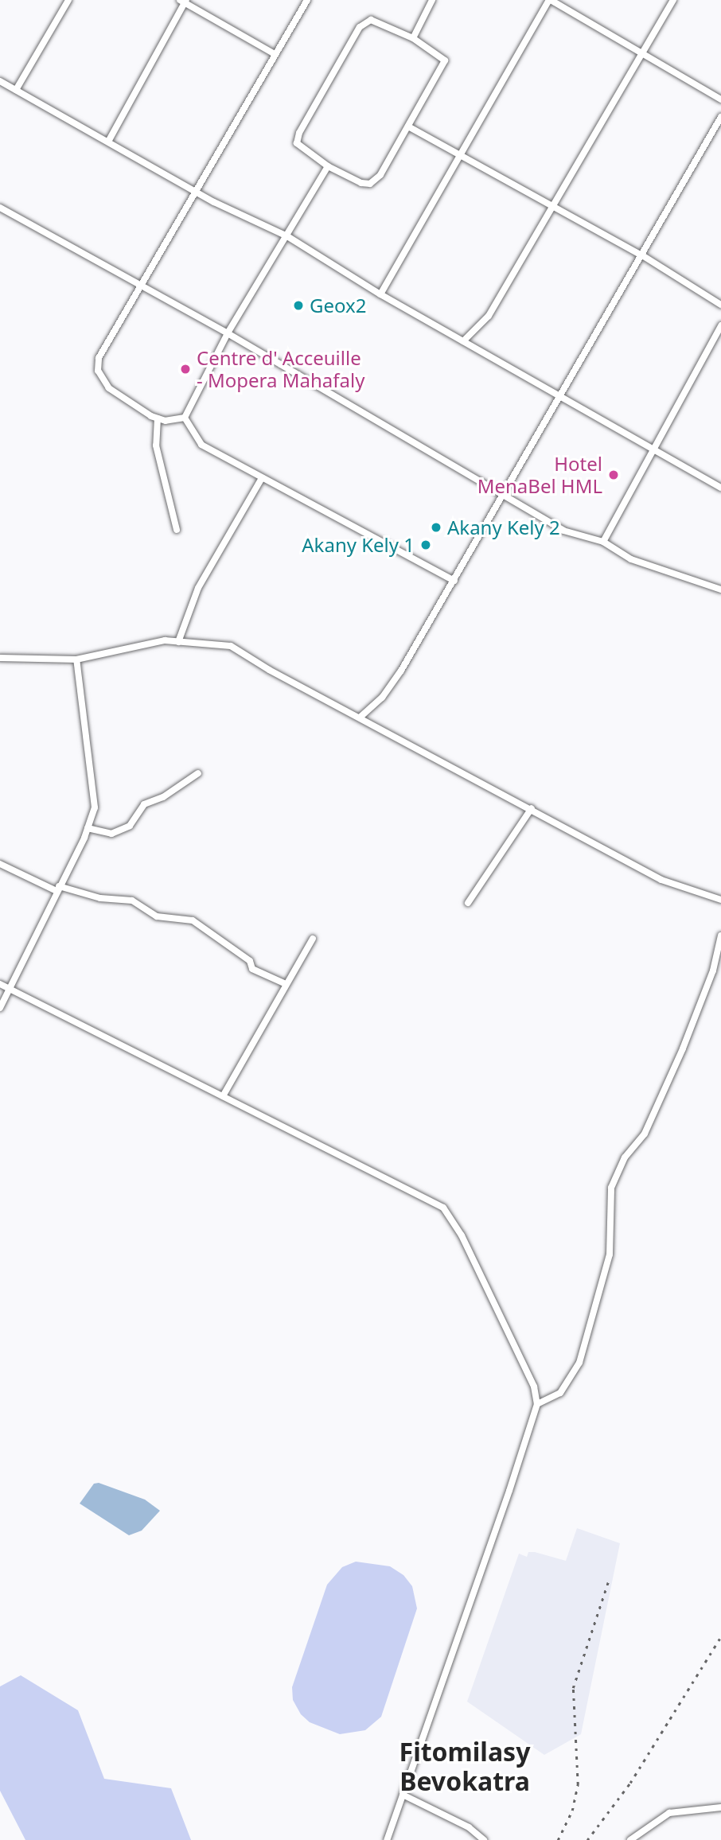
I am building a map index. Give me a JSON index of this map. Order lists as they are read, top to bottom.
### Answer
{
  "districts": ["Fitomilasy Bevokatra"],
  "places": [
    "Geox2",
    "Centre d' Acceuille - Mopera Mahafaly",
    "Hotel MenaBel HML",
    "Akany Kely 2",
    "Akany Kely 1"
  ]
}
